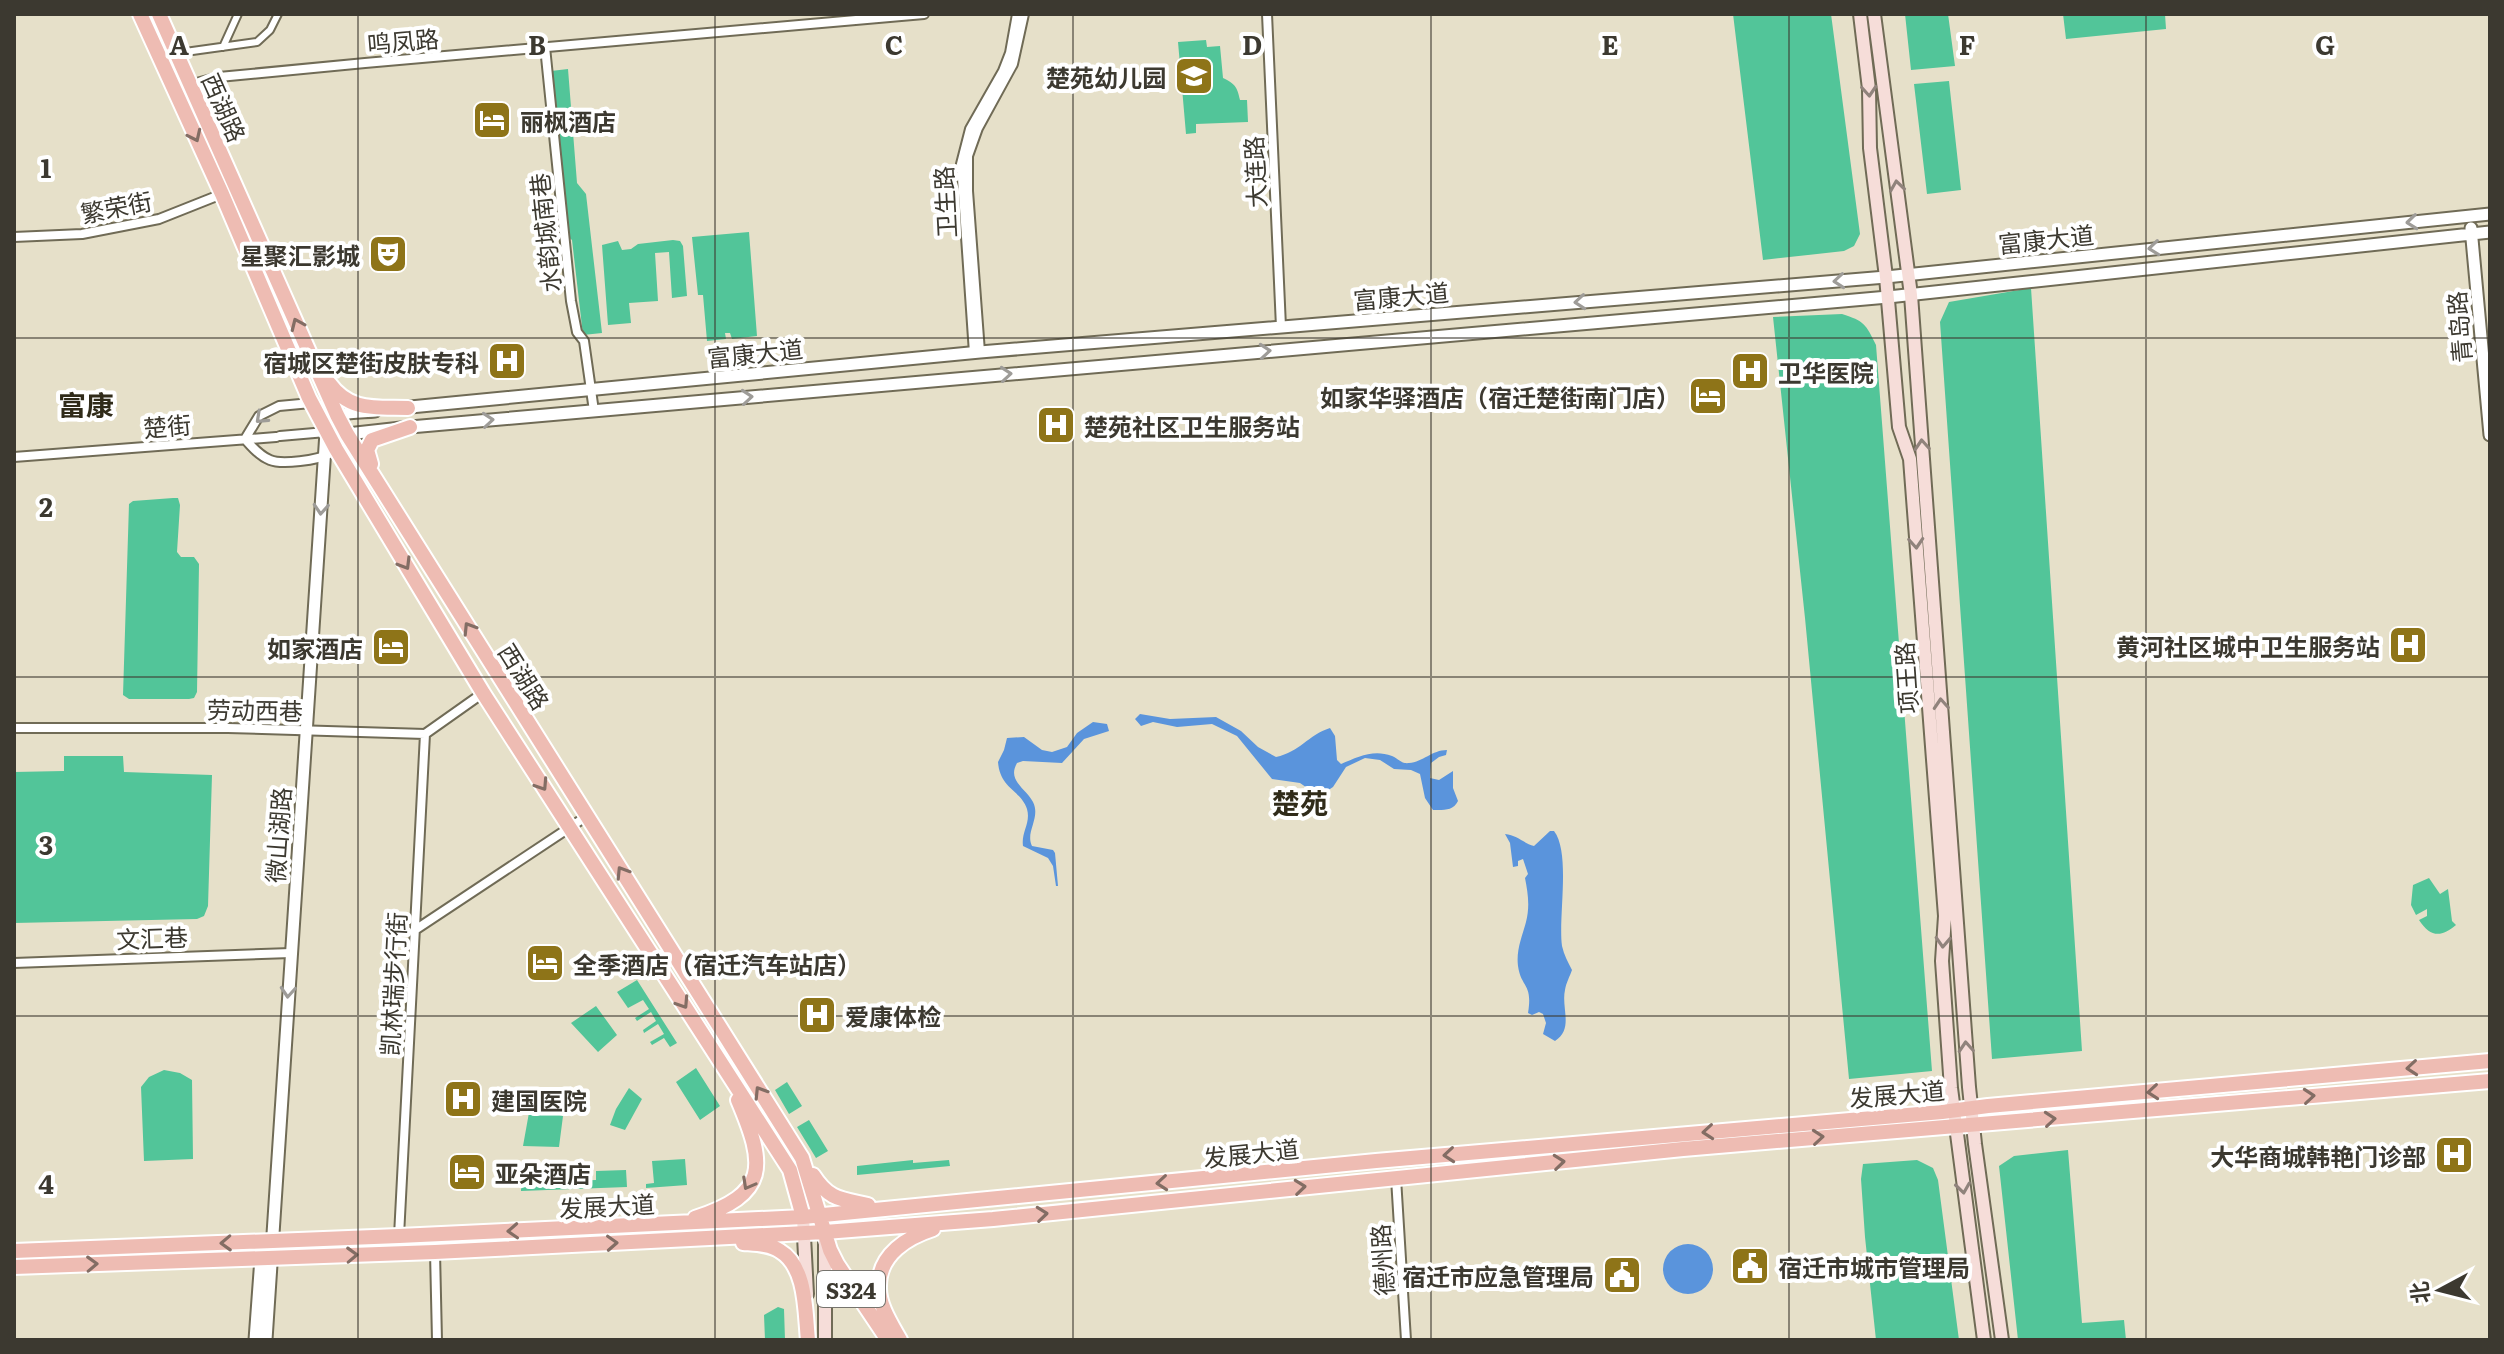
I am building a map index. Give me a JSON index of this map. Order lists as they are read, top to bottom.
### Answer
{
  "streets": {
    "main road": [
      "西湖路",
      "项王路",
      "发展大道",
      "S324"
    ],
    "street": [
      "鸣凤路",
      "大连路",
      "卫生路",
      "繁荣街",
      "水韵城南巷",
      "富康大道",
      "青岛路",
      "楚街",
      "劳动西巷",
      "微山湖路",
      "文汇巷",
      "凯林瑞步行街",
      "德州路"
    ]
  },
  "crossings": [
    ["鸣凤路", "西湖路"],
    ["鸣凤路", "水韵城南巷"],
    ["西湖路", "繁荣街"],
    ["西湖路", "富康大道"],
    ["西湖路", "楚街"],
    ["西湖路", "微山湖路"],
    ["西湖路", "发展大道"],
    ["大连路", "富康大道"],
    ["卫生路", "富康大道"],
    ["水韵城南巷", "富康大道"],
    ["富康大道", "青岛路"],
    ["富康大道", "项王路"],
    ["项王路", "发展大道"],
    ["劳动西巷", "微山湖路"],
    ["劳动西巷", "凯林瑞步行街"],
    ["微山湖路", "文汇巷"],
    ["微山湖路", "发展大道"],
    ["凯林瑞步行街", "发展大道"],
    ["发展大道", "德州路"]
  ],
  "one_way": ["微山湖路"],
  "districts": ["富康", "楚苑"],
  "places": {
    "school or university": ["楚苑幼儿园"],
    "hotel": [
      "丽枫酒店",
      "如家华驿酒店（宿迁楚街南门店）",
      "如家酒店",
      "全季酒店（宿迁汽车站店）",
      "亚朵酒店"
    ],
    "theatre": ["星聚汇影城"],
    "hospital": [
      "宿城区楚街皮肤专科",
      "卫华医院",
      "楚苑社区卫生服务站",
      "黄河社区城中卫生服务站",
      "爱康体检",
      "建国医院",
      "大华商城韩艳门诊部"
    ],
    "public building": ["宿迁市城市管理局", "宿迁市应急管理局"]
  },
  "north": "left",
  "grid": {
    "columns": [
      "A",
      "B",
      "C",
      "D",
      "E",
      "F",
      "G"
    ],
    "rows": [
      "1",
      "2",
      "3",
      "4"
    ]
  }
}
